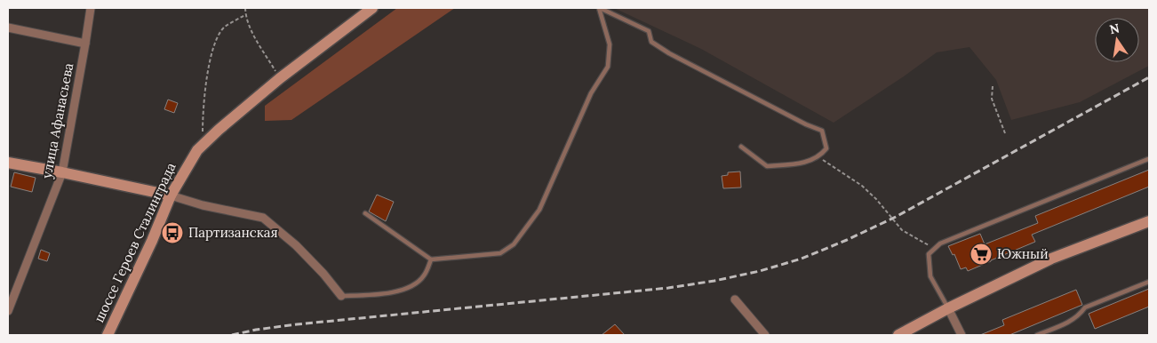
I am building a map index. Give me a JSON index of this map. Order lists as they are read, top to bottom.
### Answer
{
  "streets": {
    "street": ["улица Афанасьева", "шоссе Героев Сталинграда"]
  },
  "places": {
    "bus stop": ["Партизанская"],
    "supermarket": ["Южный"]
  },
  "north": "top"
}
